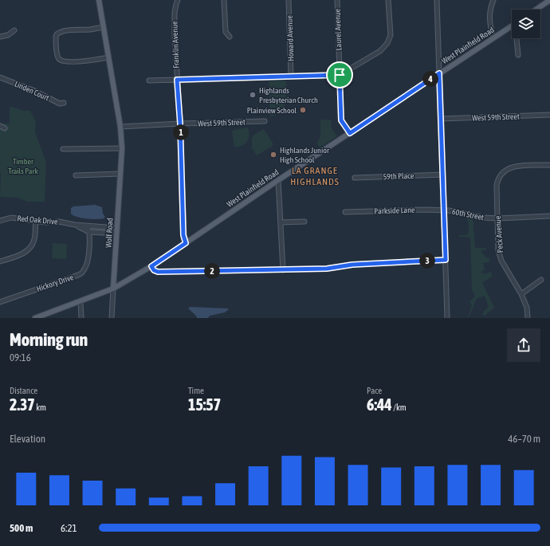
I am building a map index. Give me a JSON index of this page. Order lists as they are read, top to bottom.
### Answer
{
  "streets": {
    "main road": ["West Plainfield Road", "Wolf Road"],
    "street": [
      "Laurel Avenue",
      "Howard Avenue",
      "Franklin Avenue",
      "Linden Court",
      "West 59th Street",
      "59th Place",
      "Parkside Lane",
      "60th Street",
      "Red Oak Drive",
      "Peck Avenue",
      "Hickory Drive"
    ]
  },
  "crossings": [
    ["Laurel Avenue", "West Plainfield Road"],
    ["Franklin Avenue", "West Plainfield Road"],
    ["Franklin Avenue", "West 59th Street"],
    ["West Plainfield Road", "Wolf Road"],
    ["West 59th Street", "Wolf Road"],
    ["Parkside Lane", "60th Street"],
    ["60th Street", "Peck Avenue"],
    ["Red Oak Drive", "Wolf Road"],
    ["Red Oak Drive", "Hickory Drive"]
  ],
  "districts": ["LA GRANGE HIGHLANDS"],
  "parks": ["Timber Trails Park"],
  "places": ["Highlands Presbyterian Church", "Plainview School", "Highlands Junior High School"],
  "page": {
    "pins": [
      "4",
      "1",
      "3",
      "2"
    ],
    "heading": ["Morning run", "09:16"],
    "stats": [
      ["Distance", "2.37 km"],
      ["Time", "15:57"],
      ["Pace", "6:44 /km"]
    ],
    "chart": ["Elevation", "46–70 m"],
    "list": [
      {
        "name": "500 m",
        "note": "6:21"
      }
    ]
  }
}
